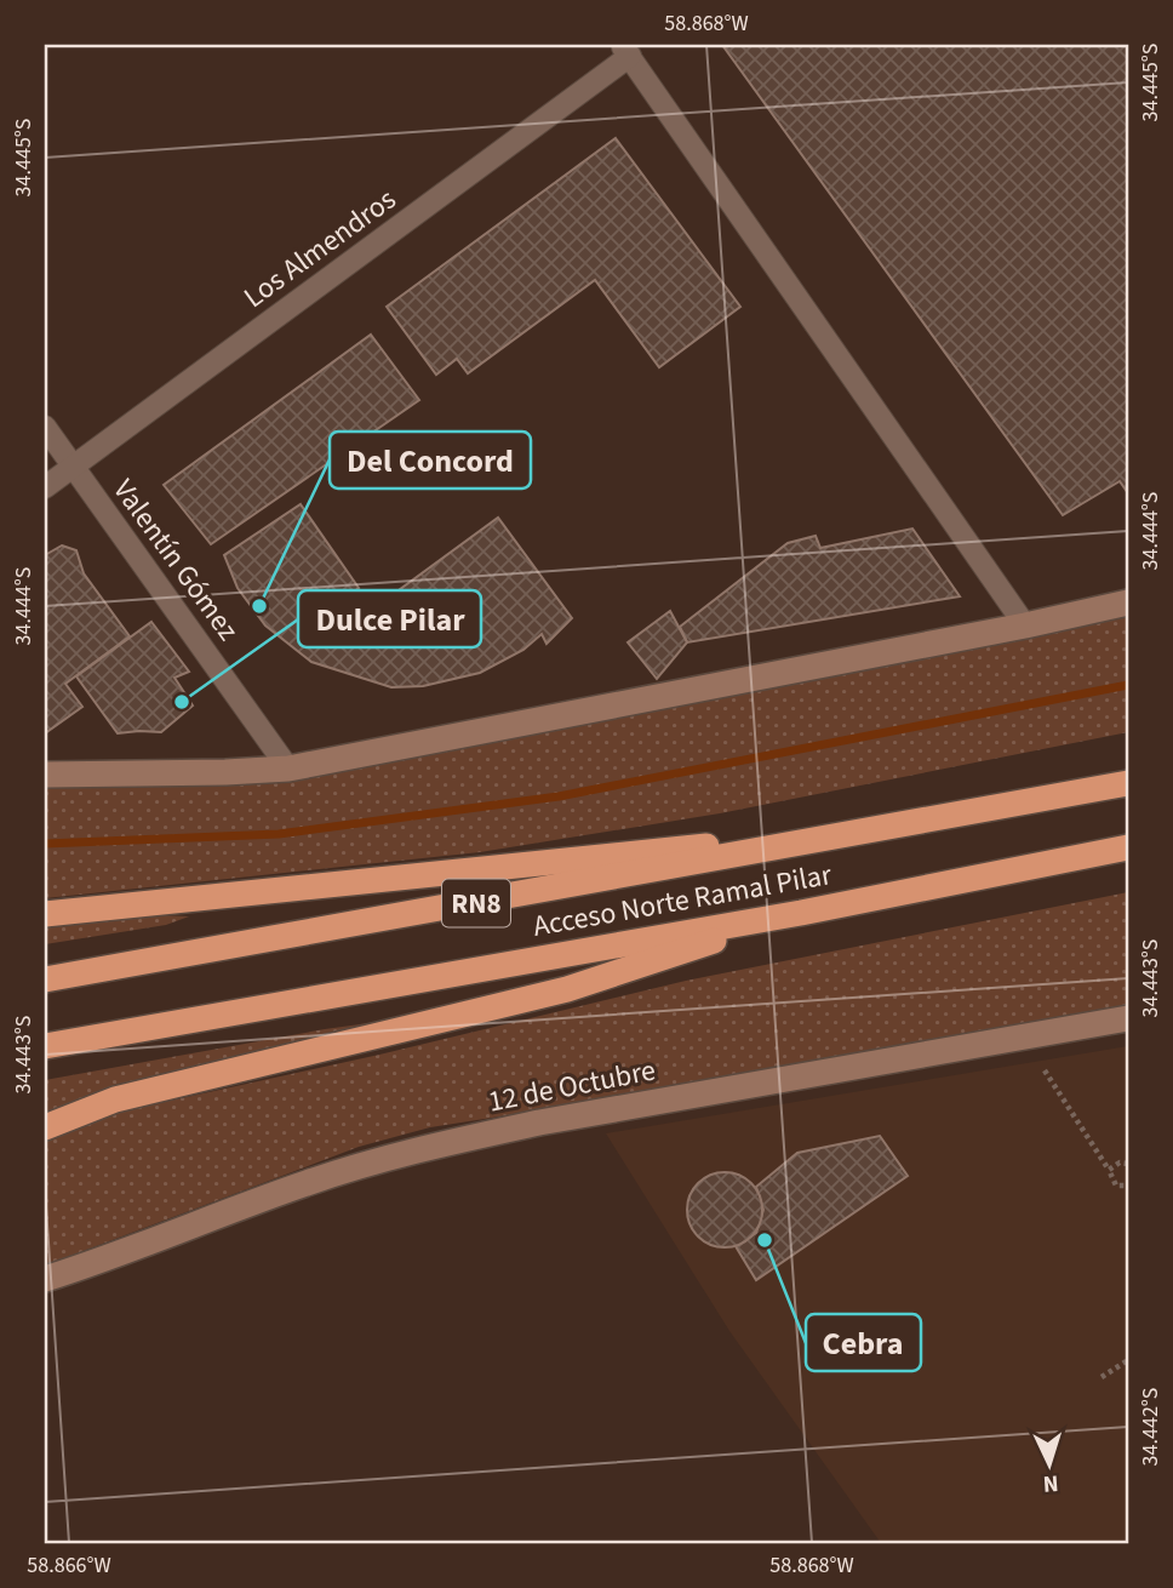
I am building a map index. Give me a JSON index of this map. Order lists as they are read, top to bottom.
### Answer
{
  "streets": {
    "highway": ["Acceso Norte Ramal Pilar", "RN8"],
    "street": ["Los Almendros", "Valentín Gómez", "12 de Octubre"]
  },
  "crossings": [
    ["Los Almendros", "Valentín Gómez"]
  ],
  "places": ["Del Concord", "Dulce Pilar", "Cebra"],
  "north": "bottom",
  "coordinates": [
    "58.868°W",
    "34.445°S",
    "34.444°S",
    "34.443°S",
    "34.442°S",
    "58.866°W"
  ]
}
